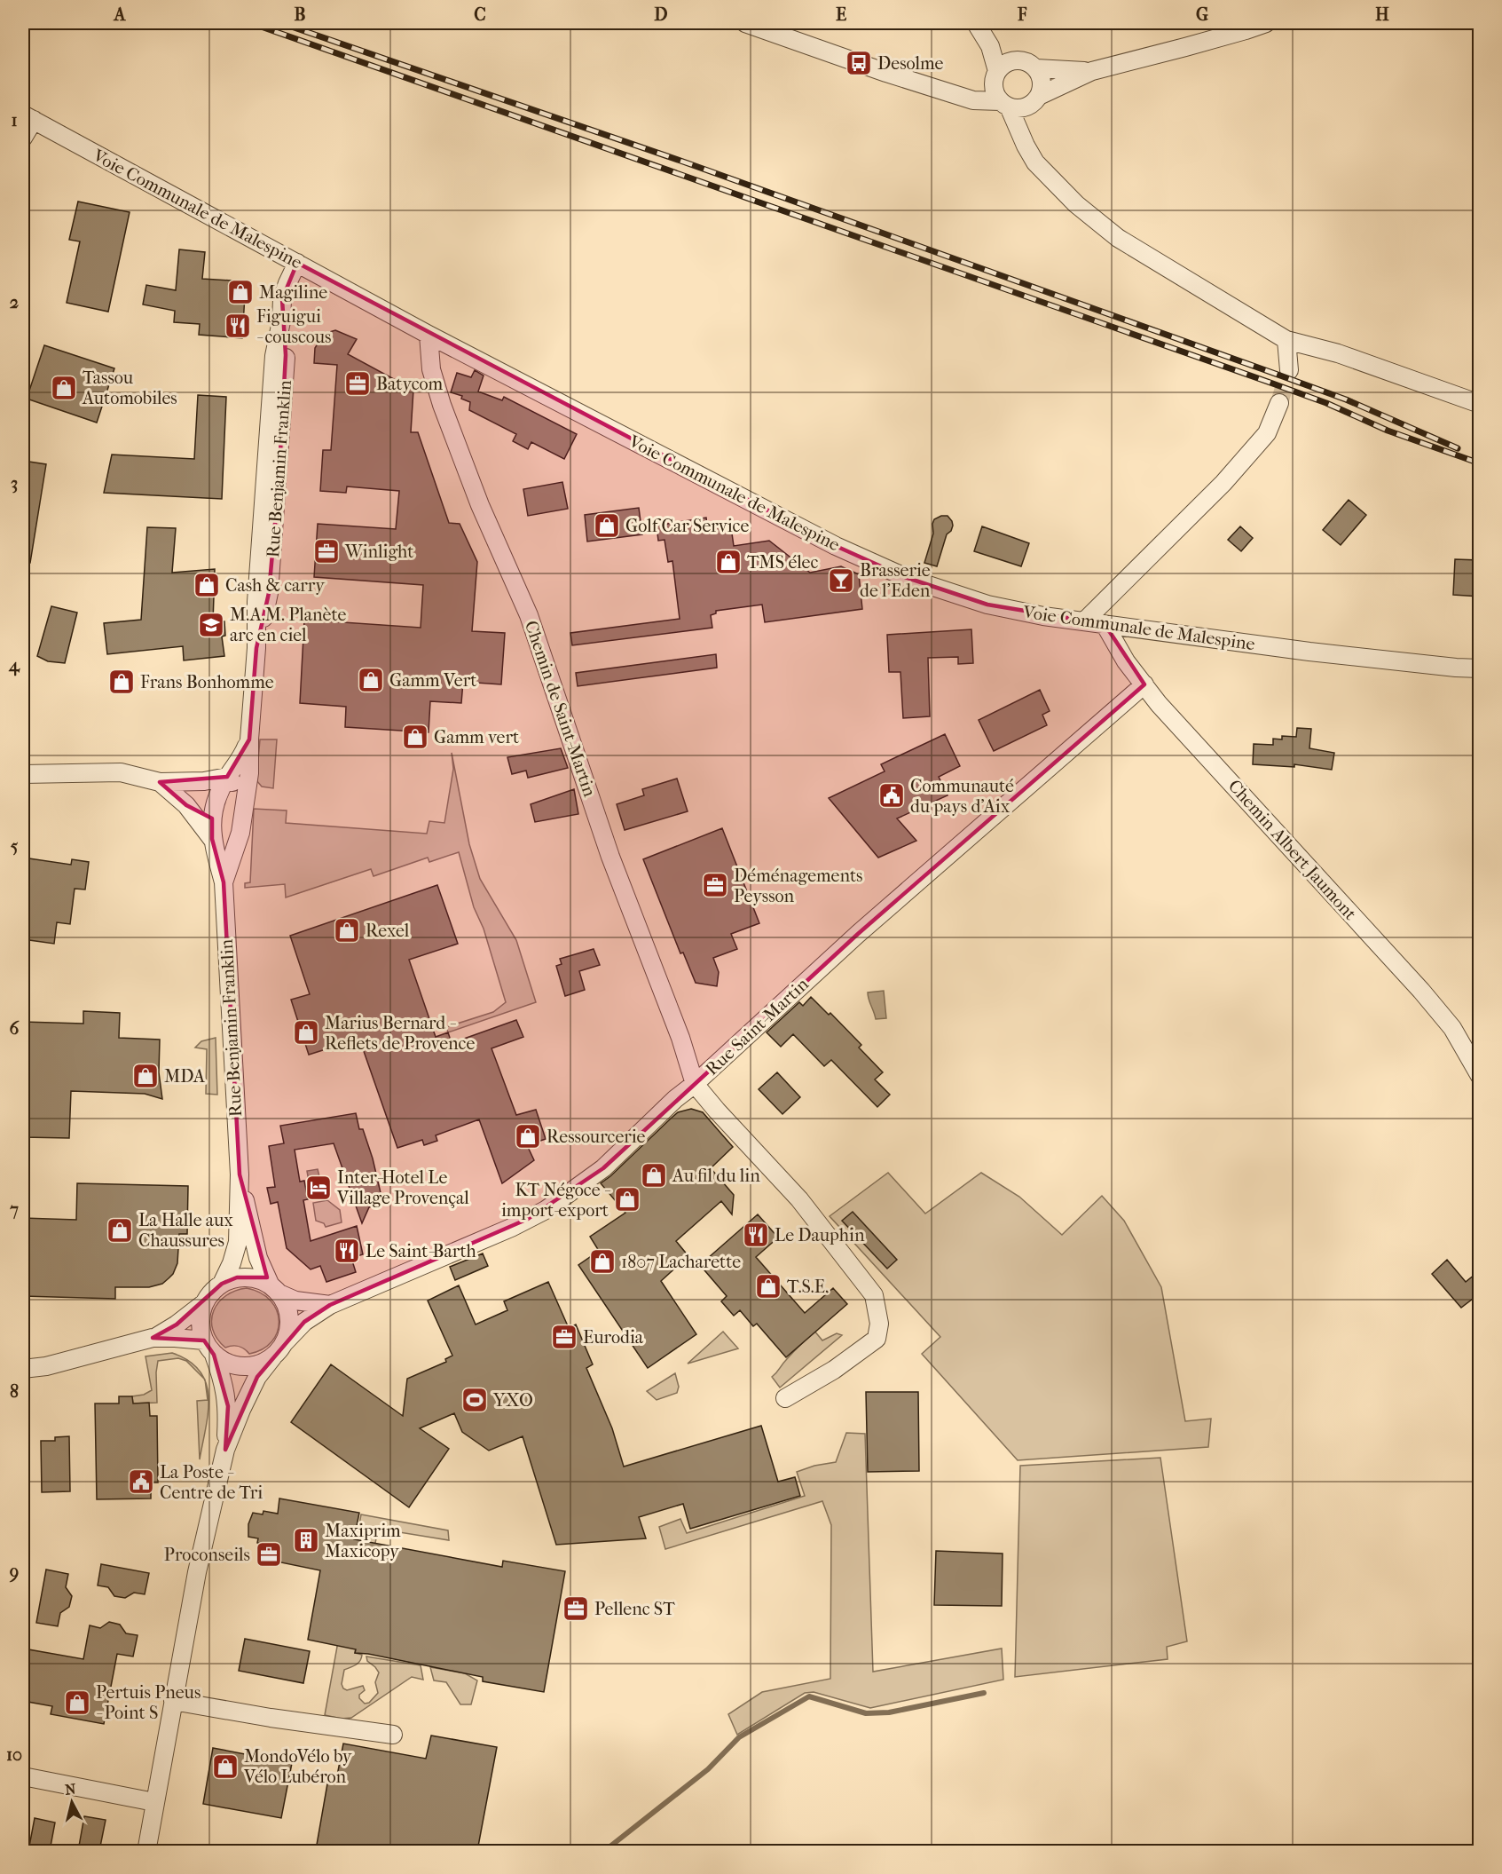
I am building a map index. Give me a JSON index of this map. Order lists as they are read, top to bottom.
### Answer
{
  "streets": {
    "street": [
      "Voie Communale de Malespine",
      "Rue Benjamin Franklin",
      "Chemin de Saint-Martin",
      "Chemin Albert Jaumont",
      "Rue Saint-Martin"
    ]
  },
  "crossings": [
    ["Voie Communale de Malespine", "Rue Benjamin Franklin"],
    ["Voie Communale de Malespine", "Chemin de Saint-Martin"],
    ["Voie Communale de Malespine", "Chemin Albert Jaumont"],
    ["Rue Benjamin Franklin", "Rue Saint-Martin"],
    ["Chemin de Saint-Martin", "Rue Saint-Martin"],
    ["Chemin Albert Jaumont", "Rue Saint-Martin"]
  ],
  "places": {
    "bus stop": ["Desolme"],
    "shop": [
      "Magiline",
      "Tassou Automobiles",
      "Golf Car Service",
      "TMS élec",
      "Cash & carry",
      "Gamm Vert",
      "Frans Bonhomme",
      "Gamm vert",
      "Rexel",
      "Marius Bernard - Reflets de Provence",
      "MDA",
      "Ressourcerie",
      "Au fil du lin",
      "KT Négoce - import-export",
      "La Halle aux Chaussures",
      "1807 Lacharette",
      "T.S.E.",
      "Pertuis Pneus - Point S",
      "MondoVélo by Vélo Lubéron"
    ],
    "restaurant": ["Figuigui - couscous", "Le Dauphin", "Le Saint-Barth"],
    "office": [
      "Batycom",
      "Winlight",
      "Déménagements Peysson",
      "Eurodia",
      "Proconseils",
      "Pellenc ST"
    ],
    "bar": ["Brasserie de l'Eden"],
    "school or university": ["M.A.M. Planète arc en ciel"],
    "public building": ["Communauté du pays d’Aix", "La Poste - Centre de Tri"],
    "hotel": ["Inter-Hotel Le Village Provençal"],
    "sports": ["YXO"],
    "building": ["Maxiprim Maxicopy"]
  },
  "north": "top",
  "grid": {
    "columns": [
      "A",
      "B",
      "C",
      "D",
      "E",
      "F",
      "G",
      "H"
    ],
    "rows": [
      "1",
      "2",
      "3",
      "4",
      "5",
      "6",
      "7",
      "8",
      "9",
      "10"
    ]
  }
}
